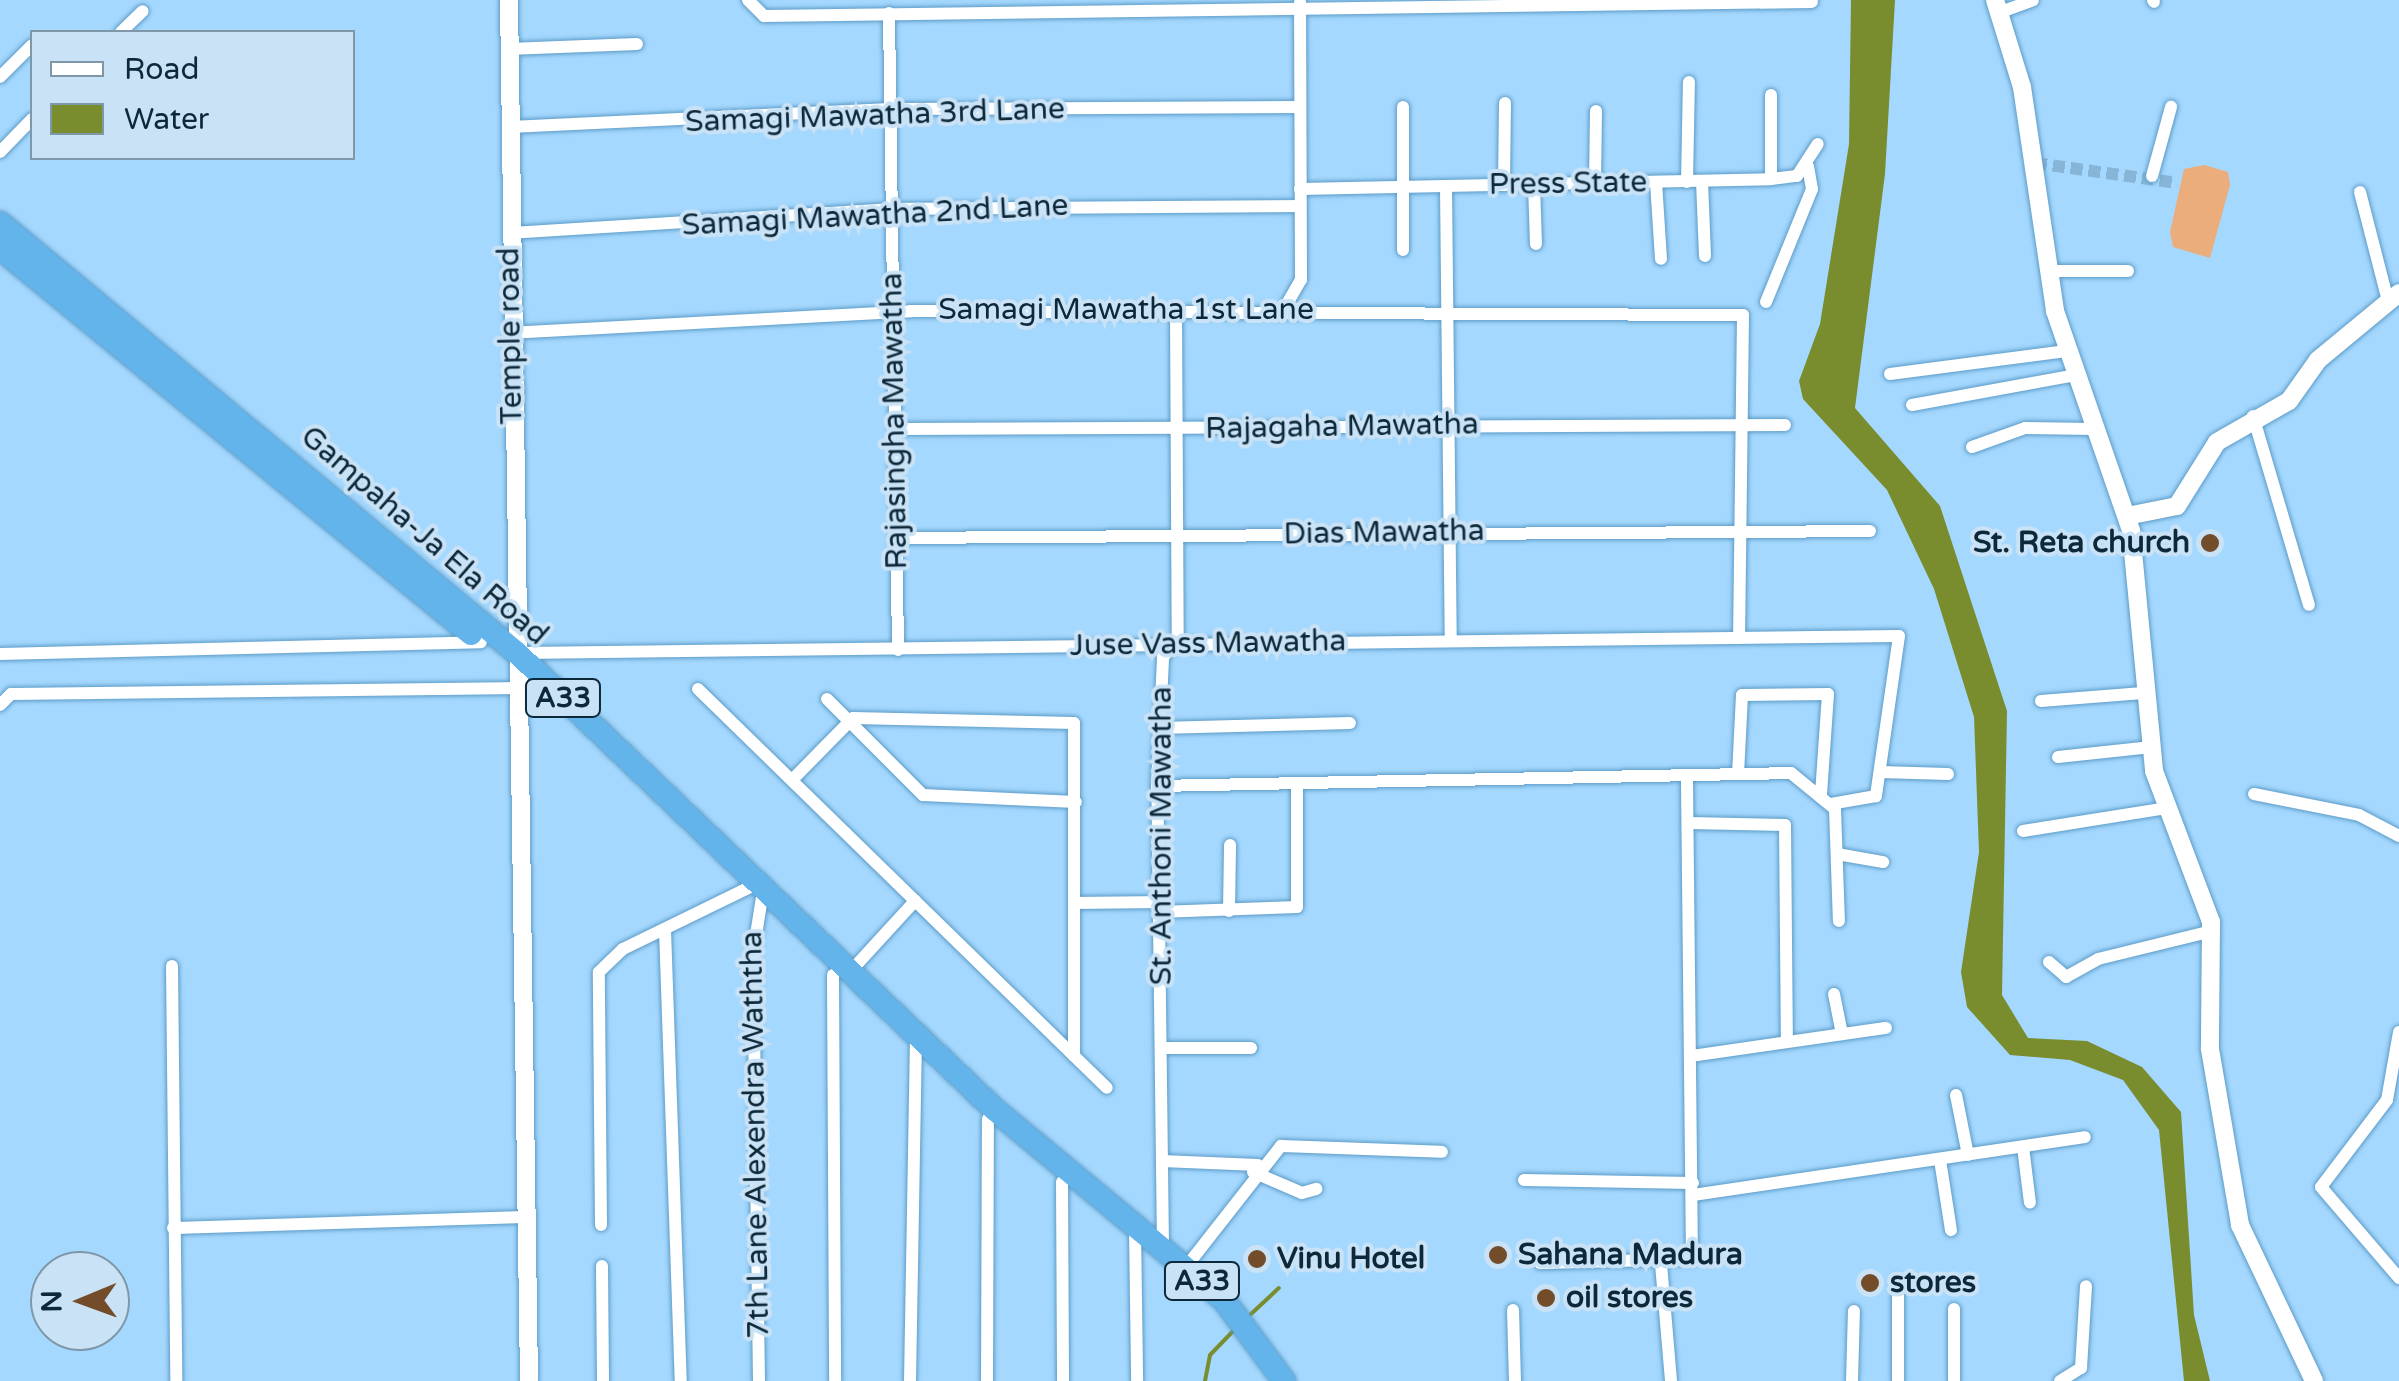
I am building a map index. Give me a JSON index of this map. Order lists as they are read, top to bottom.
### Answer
{
  "streets": {
    "highway": ["Gampaha-Ja Ela Road", "A33"],
    "street": [
      "Samagi Mawatha 3rd Lane",
      "Press State",
      "Samagi Mawatha 2nd Lane",
      "Samagi Mawatha 1st Lane",
      "Temple road",
      "Rajasingha Mawatha",
      "Rajagaha Mawatha",
      "Dias Mawatha",
      "Juse Vass Mawatha",
      "St. Anthoni Mawatha",
      "7th Lane Alexendra Waththa"
    ]
  },
  "crossings": [
    ["Samagi Mawatha 3rd Lane", "Temple road"],
    ["Samagi Mawatha 3rd Lane", "Rajasingha Mawatha"],
    ["Samagi Mawatha 2nd Lane", "Temple road"],
    ["Samagi Mawatha 2nd Lane", "Rajasingha Mawatha"],
    ["Samagi Mawatha 1st Lane", "Temple road"],
    ["Samagi Mawatha 1st Lane", "Rajasingha Mawatha"],
    ["Samagi Mawatha 1st Lane", "Rajagaha Mawatha"],
    ["Samagi Mawatha 1st Lane", "St. Anthoni Mawatha"],
    ["Temple road", "Gampaha-Ja Ela Road"],
    ["Temple road", "Juse Vass Mawatha"],
    ["Rajasingha Mawatha", "Rajagaha Mawatha"],
    ["Rajasingha Mawatha", "Dias Mawatha"],
    ["Rajasingha Mawatha", "Juse Vass Mawatha"],
    ["Rajagaha Mawatha", "St. Anthoni Mawatha"],
    ["Dias Mawatha", "St. Anthoni Mawatha"],
    ["Gampaha-Ja Ela Road", "Juse Vass Mawatha"],
    ["Gampaha-Ja Ela Road", "St. Anthoni Mawatha"],
    ["Gampaha-Ja Ela Road", "7th Lane Alexendra Waththa"],
    ["Juse Vass Mawatha", "St. Anthoni Mawatha"]
  ],
  "places": [
    "St. Reta church",
    "Sahana Madura",
    "Vinu Hotel",
    "stores",
    "oil stores"
  ],
  "legend": ["Road", "Water"],
  "north": "left"
}
